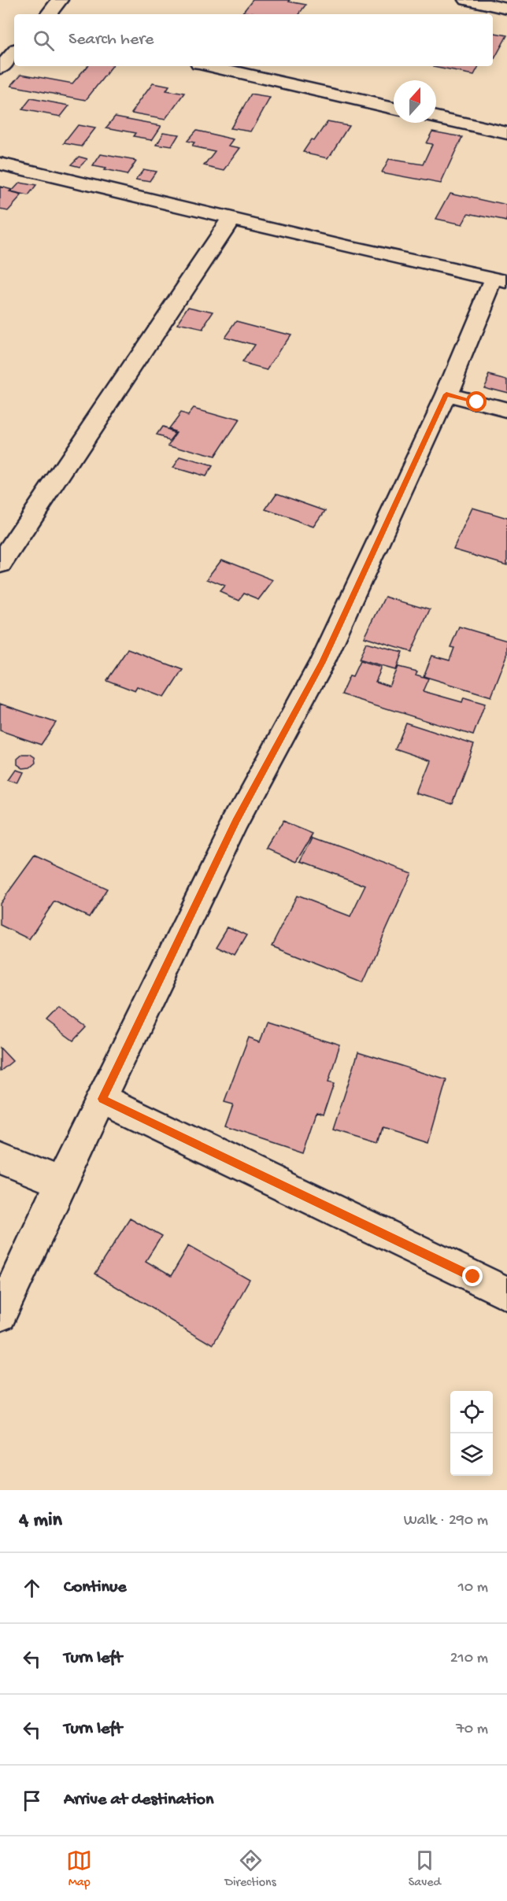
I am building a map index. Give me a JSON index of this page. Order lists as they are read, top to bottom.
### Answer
{
  "north": "top",
  "page": {
    "search": "Search here",
    "heading": ["4 min", "Walk · 290 m"],
    "list": [
      ["Continue", "10 m"],
      ["Turn left", "210 m"],
      ["Turn left", "70 m"],
      "Arrive at destination"
    ],
    "nav": ["Map", "Directions", "Saved"]
  }
}
